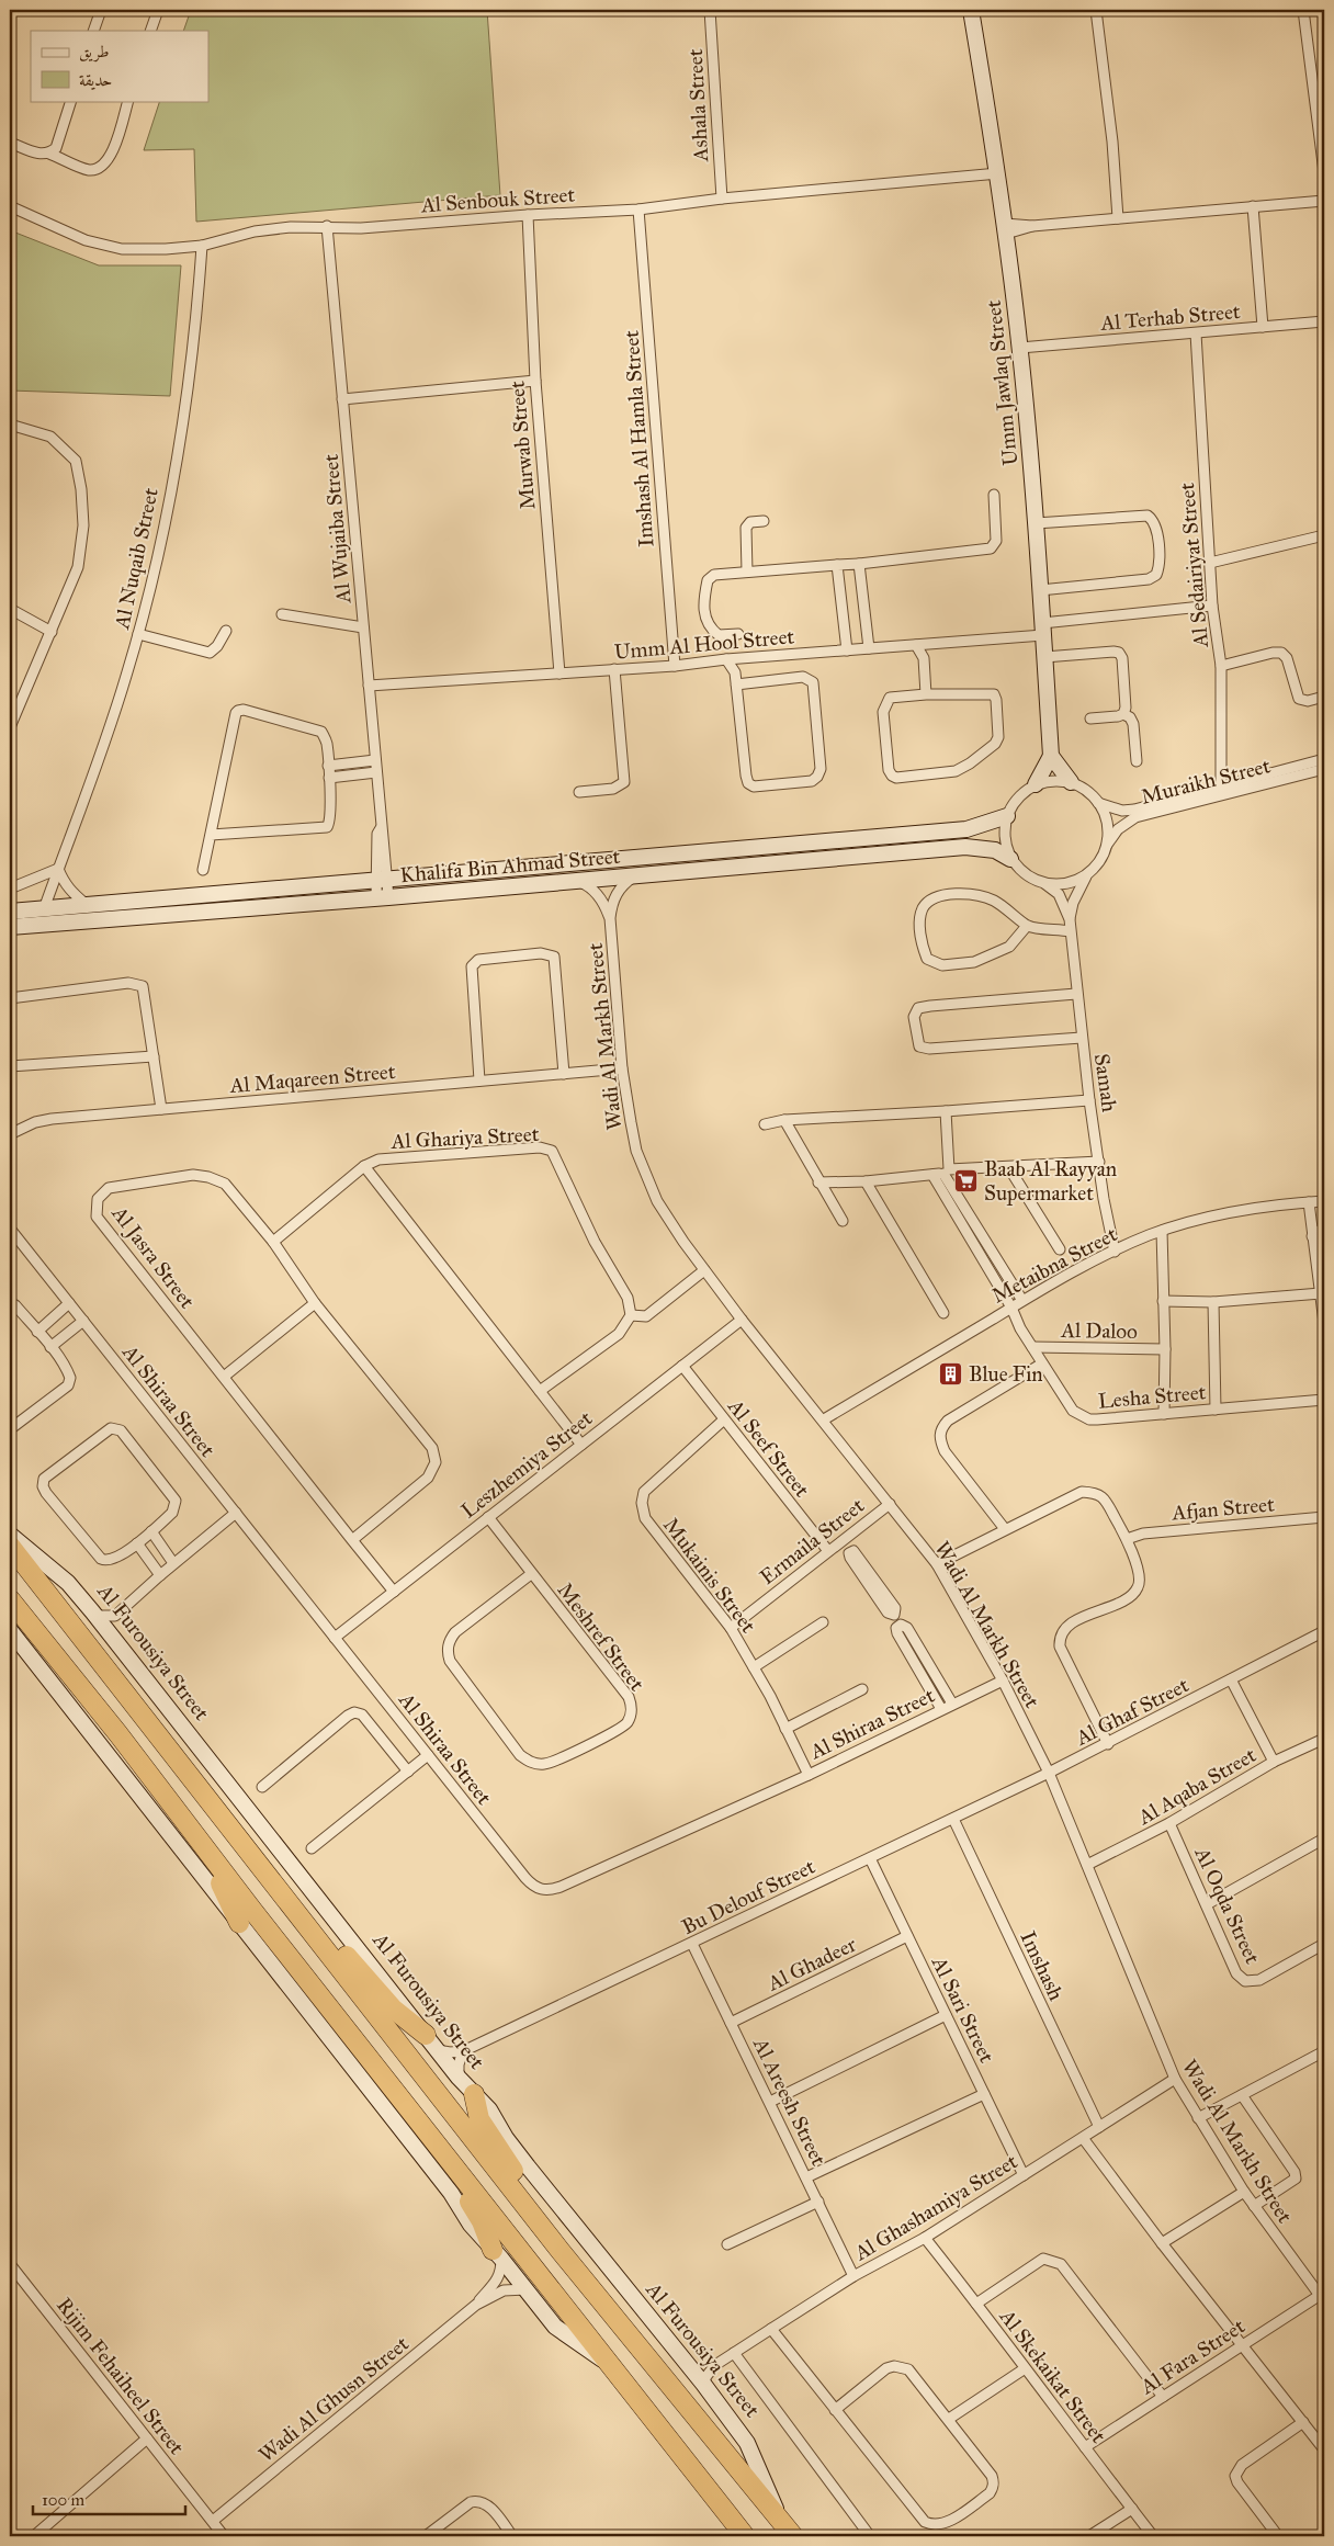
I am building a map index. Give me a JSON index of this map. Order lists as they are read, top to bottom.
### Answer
{
  "streets": {
    "highway": ["Al Furousiya Street"],
    "street": [
      "Ashala Street",
      "Al Senbouk Street",
      "Al Terhab Street",
      "Umm Jawlaq Street",
      "Imshash Al Hamla Street",
      "Murwab Street",
      "Al Wujaiba Street",
      "Al Nuqaib Street",
      "Al Sedairiyat Street",
      "Umm Al Hool Street",
      "Muraikh Street",
      "Khalifa Bin Ahmad Street",
      "Wadi Al Markh Street",
      "Al Maqareen Street",
      "Samah",
      "Al Ghariya Street",
      "Al Jasra Street",
      "Metaibna Street",
      "Al Daloo",
      "Lesha Street",
      "Al Shiraa Street",
      "Al Seef Street",
      "Leszhemiya Street",
      "Afjan Street",
      "Ermaila Street",
      "Mukainis Street",
      "Meshref Street",
      "Al Ghaf Street",
      "Al Aqaba Street",
      "Bu Delouf Street",
      "Al Oqda Street",
      "Al Ghadeer",
      "Imshash",
      "Al Sari Street",
      "Al Areesh Street",
      "Al Ghashamiya Street",
      "Al Fara Street",
      "Rijim Fehaiheel Street",
      "Al Skekaikat Street",
      "Wadi Al Ghusn Street"
    ]
  },
  "crossings": [
    ["Ashala Street", "Al Senbouk Street"],
    ["Al Senbouk Street", "Umm Jawlaq Street"],
    ["Al Senbouk Street", "Imshash Al Hamla Street"],
    ["Al Senbouk Street", "Murwab Street"],
    ["Al Senbouk Street", "Al Wujaiba Street"],
    ["Al Senbouk Street", "Al Nuqaib Street"],
    ["Al Terhab Street", "Umm Jawlaq Street"],
    ["Al Terhab Street", "Al Sedairiyat Street"],
    ["Umm Jawlaq Street", "Umm Al Hool Street"],
    ["Imshash Al Hamla Street", "Umm Al Hool Street"],
    ["Murwab Street", "Umm Al Hool Street"],
    ["Al Wujaiba Street", "Umm Al Hool Street"],
    ["Al Wujaiba Street", "Khalifa Bin Ahmad Street"],
    ["Al Nuqaib Street", "Khalifa Bin Ahmad Street"],
    ["Al Sedairiyat Street", "Umm Al Hool Street"],
    ["Al Sedairiyat Street", "Muraikh Street"],
    ["Muraikh Street", "Khalifa Bin Ahmad Street"],
    ["Muraikh Street", "Samah"],
    ["Khalifa Bin Ahmad Street", "Wadi Al Markh Street"],
    ["Khalifa Bin Ahmad Street", "Samah"],
    ["Wadi Al Markh Street", "Al Maqareen Street"],
    ["Wadi Al Markh Street", "Metaibna Street"],
    ["Wadi Al Markh Street", "Al Shiraa Street"],
    ["Wadi Al Markh Street", "Leszhemiya Street"],
    ["Wadi Al Markh Street", "Ermaila Street"],
    ["Wadi Al Markh Street", "Al Ghaf Street"],
    ["Wadi Al Markh Street", "Al Aqaba Street"],
    ["Wadi Al Markh Street", "Bu Delouf Street"],
    ["Wadi Al Markh Street", "Al Ghashamiya Street"],
    ["Wadi Al Markh Street", "Al Fara Street"],
    ["Samah", "Metaibna Street"],
    ["Al Ghariya Street", "Leszhemiya Street"],
    ["Al Jasra Street", "Leszhemiya Street"],
    ["Metaibna Street", "Al Daloo"],
    ["Metaibna Street", "Lesha Street"],
    ["Al Daloo", "Lesha Street"],
    ["Al Shiraa Street", "Leszhemiya Street"],
    ["Al Shiraa Street", "Mukainis Street"],
    ["Al Seef Street", "Leszhemiya Street"],
    ["Al Seef Street", "Ermaila Street"],
    ["Al Seef Street", "Mukainis Street"],
    ["Leszhemiya Street", "Meshref Street"],
    ["Ermaila Street", "Mukainis Street"],
    ["Al Furousiya Street", "Bu Delouf Street"],
    ["Al Furousiya Street", "Al Ghashamiya Street"],
    ["Al Ghaf Street", "Bu Delouf Street"],
    ["Al Aqaba Street", "Al Oqda Street"],
    ["Bu Delouf Street", "Imshash"],
    ["Bu Delouf Street", "Al Sari Street"],
    ["Bu Delouf Street", "Al Areesh Street"],
    ["Al Ghadeer", "Al Sari Street"],
    ["Al Ghadeer", "Al Areesh Street"],
    ["Imshash", "Al Ghashamiya Street"],
    ["Al Sari Street", "Al Ghashamiya Street"],
    ["Al Areesh Street", "Al Ghashamiya Street"],
    ["Al Ghashamiya Street", "Al Skekaikat Street"],
    ["Al Fara Street", "Al Skekaikat Street"],
    ["Rijim Fehaiheel Street", "Wadi Al Ghusn Street"]
  ],
  "places": {
    "supermarket": ["Baab Al Rayyan Supermarket"],
    "building": ["Blue Fin"]
  },
  "legend": ["طريق", "حديقة"],
  "scale_bar": "100 m"
}
